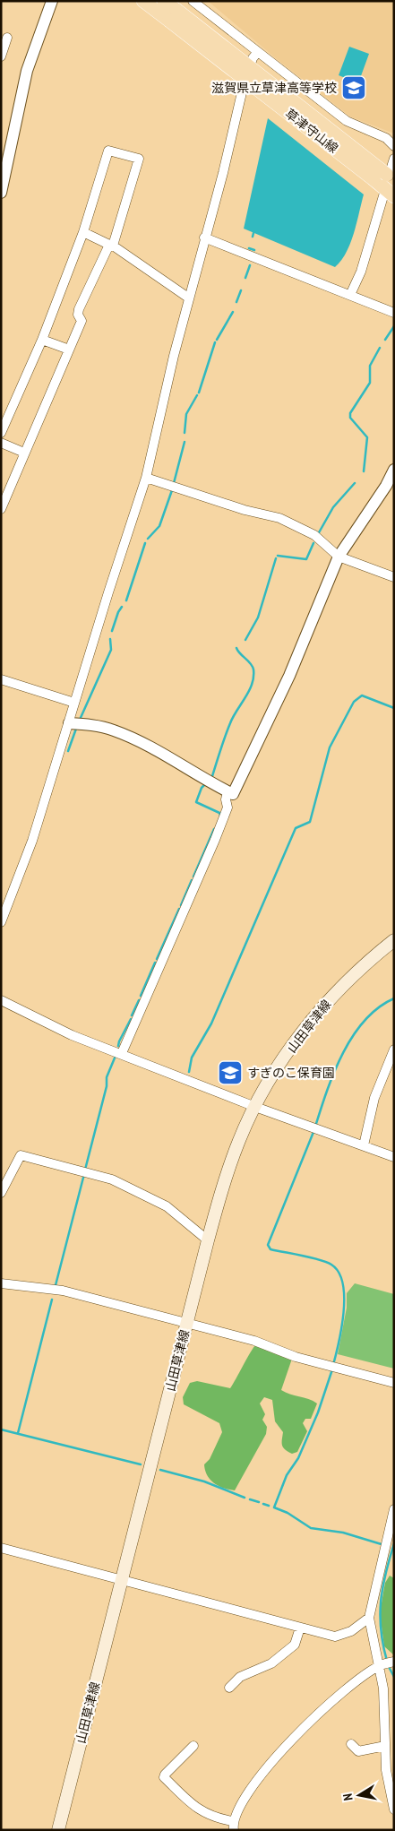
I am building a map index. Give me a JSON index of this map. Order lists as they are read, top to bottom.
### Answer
{
  "streets": {
    "main road": ["草津守山線", "山田草津線"]
  },
  "places": {
    "school or university": ["滋賀県立草津高等学校", "すぎのこ保育園"]
  },
  "north": "left"
}
